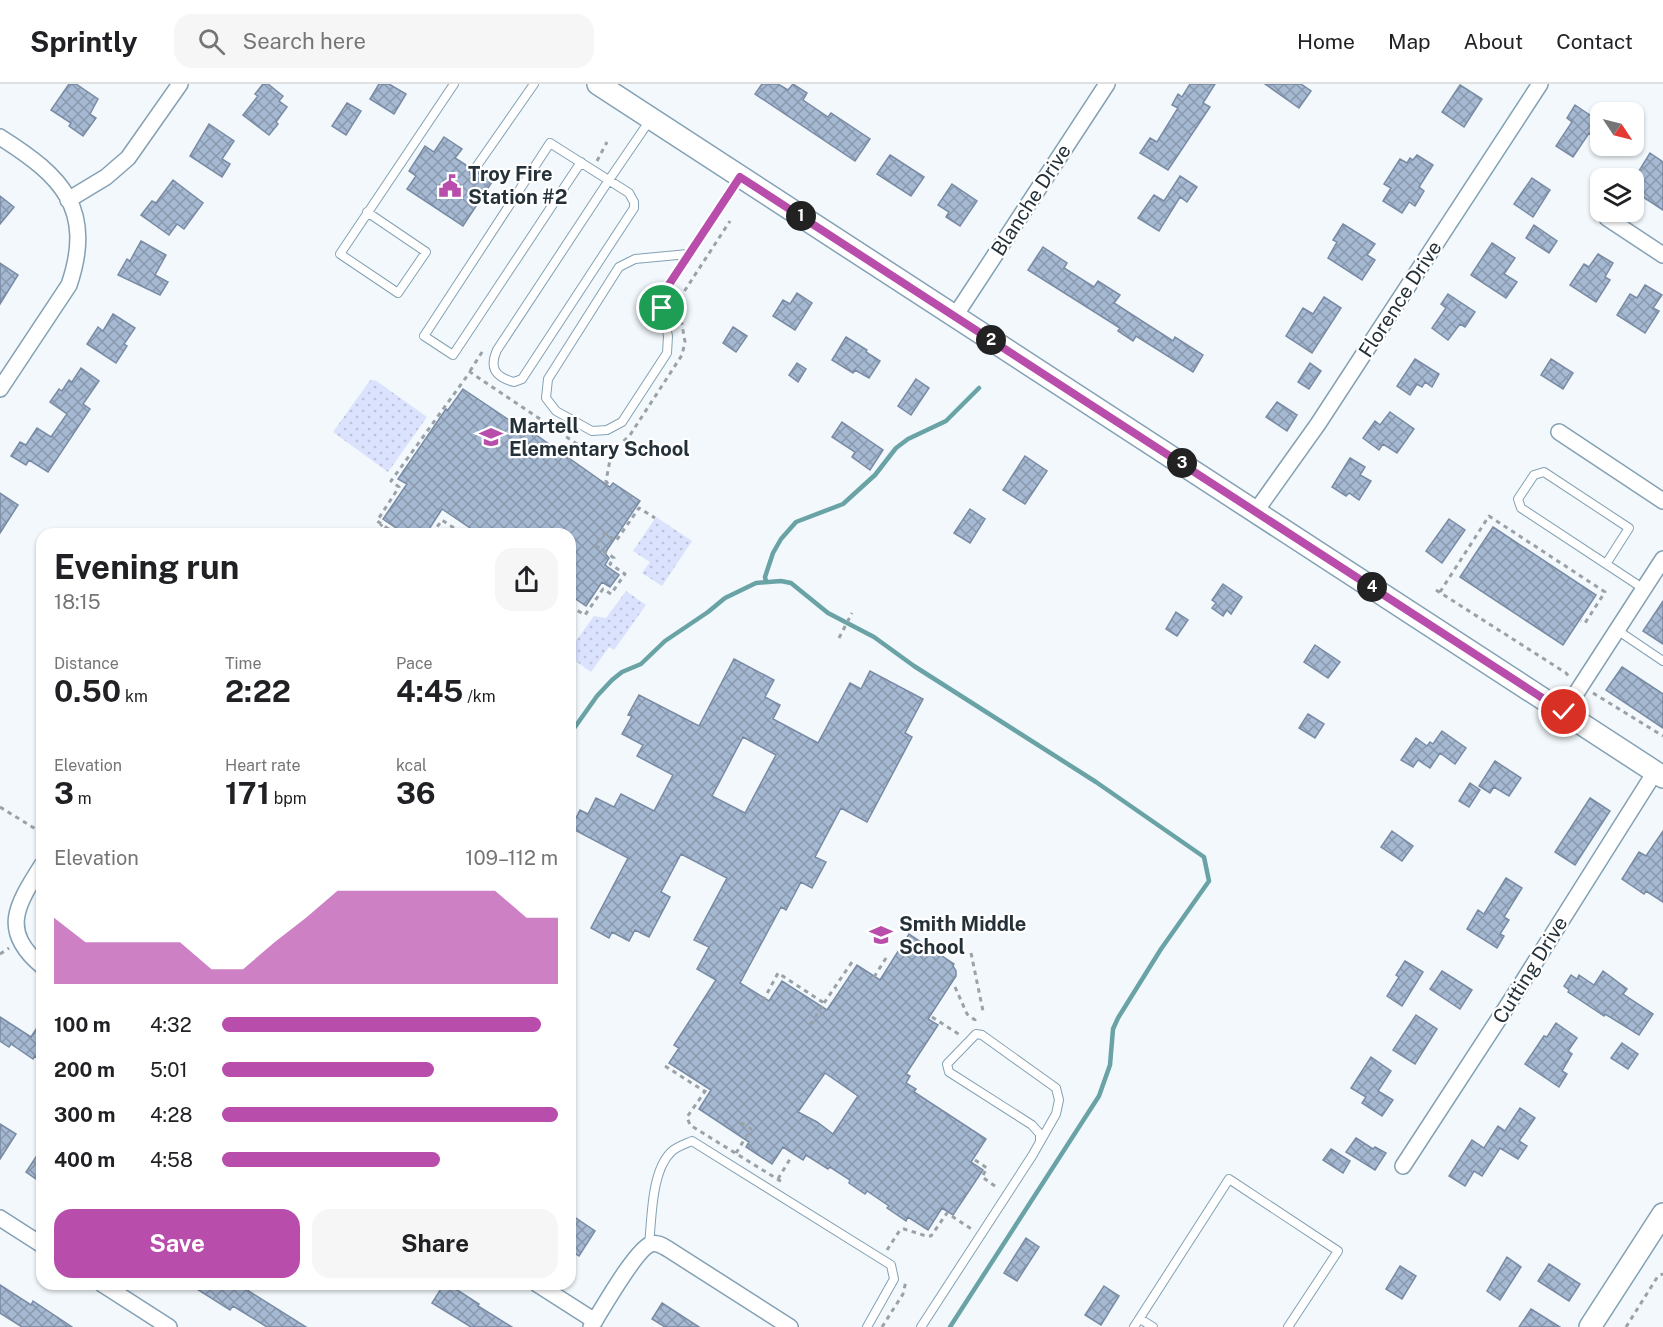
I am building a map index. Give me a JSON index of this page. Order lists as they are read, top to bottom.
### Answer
{
  "streets": {
    "street": ["Blanche Drive", "Florence Drive", "Cutting Drive"]
  },
  "places": {
    "public building": ["Troy Fire Station #2"],
    "school or university": ["Martell Elementary School", "Smith Middle School"]
  },
  "north": "bottom right",
  "page": {
    "header": "Sprintly",
    "search": "Search here",
    "nav": [
      "Home",
      "Map",
      "About",
      "Contact"
    ],
    "pins": [
      "1",
      "2",
      "3",
      "4"
    ],
    "heading": ["Evening run", "18:15"],
    "stats": [
      ["Distance", "0.50 km"],
      ["Time", "2:22"],
      ["Pace", "4:45 /km"],
      ["Elevation", "3 m"],
      ["Heart rate", "171 bpm"],
      ["kcal", "36"]
    ],
    "chart": ["Elevation", "109–112 m"],
    "list": [
      {
        "name": "100 m",
        "note": "4:32"
      },
      {
        "name": "200 m",
        "note": "5:01"
      },
      {
        "name": "300 m",
        "note": "4:28"
      },
      {
        "name": "400 m",
        "note": "4:58"
      }
    ],
    "buttons": ["Save", "Share"]
  }
}
